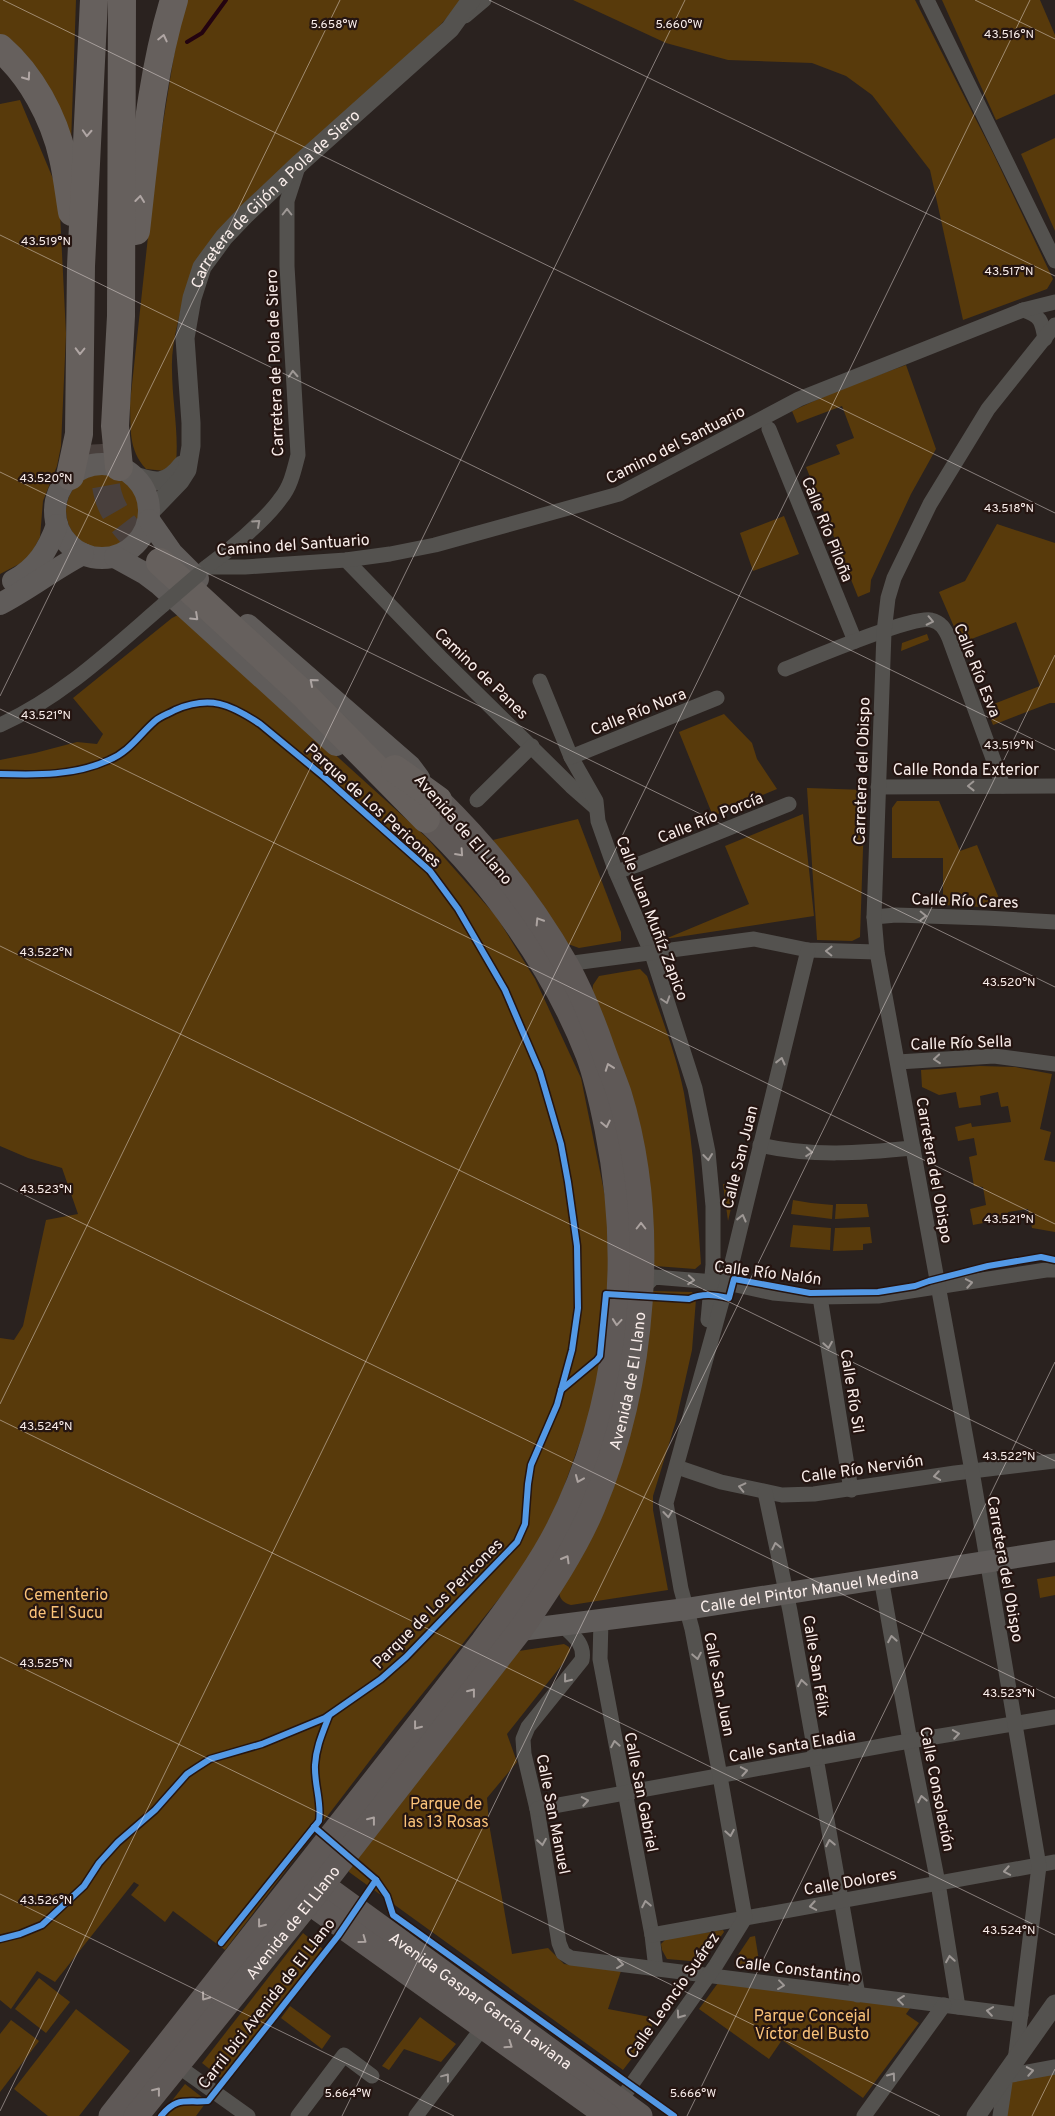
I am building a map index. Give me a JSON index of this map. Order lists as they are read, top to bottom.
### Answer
{
  "streets": {
    "main road": ["Avenida de El Llano", "Calle del Pintor Manuel Medina", "Avenida Gaspar García Laviana"],
    "street": [
      "Carretera de Gijón a Pola de Siero",
      "Carretera de Pola de Siero",
      "Camino del Santuario",
      "Calle Río Piloña",
      "Calle Río Esva",
      "Camino de Panes",
      "Calle Río Nora",
      "Calle Ronda Exterior",
      "Carretera del Obispo",
      "Calle Río Porcía",
      "Calle Río Cares",
      "Calle Juan Muñíz Zapico",
      "Calle Río Sella",
      "Calle San Juan",
      "Calle Río Nalón",
      "Calle Río Sil",
      "Calle Río Nervión",
      "Calle San Félix",
      "Calle Santa Eladia",
      "Calle Consolación",
      "Calle San Gabriel",
      "Calle San Manuel",
      "Calle Dolores",
      "Calle Constantino",
      "Calle Leoncio Suárez"
    ],
    "cycle path": ["Parque de Los Pericones", "Carril bici Avenida de El Llano"]
  },
  "crossings": [
    ["Carretera de Gijón a Pola de Siero", "Carretera de Pola de Siero"],
    ["Carretera de Gijón a Pola de Siero", "Avenida de El Llano"],
    ["Carretera de Pola de Siero", "Camino del Santuario"],
    ["Camino del Santuario", "Camino de Panes"],
    ["Calle Río Esva", "Calle Ronda Exterior"],
    ["Calle Río Esva", "Carretera del Obispo"],
    ["Camino de Panes", "Calle Juan Muñíz Zapico"],
    ["Calle Río Nora", "Calle Juan Muñíz Zapico"],
    ["Calle Ronda Exterior", "Carretera del Obispo"],
    ["Carretera del Obispo", "Calle Río Cares"],
    ["Carretera del Obispo", "Calle Río Sella"],
    ["Carretera del Obispo", "Calle Río Nalón"],
    ["Carretera del Obispo", "Calle Río Nervión"],
    ["Carretera del Obispo", "Calle del Pintor Manuel Medina"],
    ["Carretera del Obispo", "Calle Santa Eladia"],
    ["Carretera del Obispo", "Calle Dolores"],
    ["Carretera del Obispo", "Calle Constantino"],
    ["Calle Río Porcía", "Calle Juan Muñíz Zapico"],
    ["Avenida de El Llano", "Calle Río Nalón"],
    ["Avenida de El Llano", "Calle del Pintor Manuel Medina"],
    ["Avenida de El Llano", "Avenida Gaspar García Laviana"],
    ["Calle Juan Muñíz Zapico", "Calle San Juan"],
    ["Calle Juan Muñíz Zapico", "Calle Río Nalón"],
    ["Calle San Juan", "Calle Río Nalón"],
    ["Calle San Juan", "Calle Río Nervión"],
    ["Calle San Juan", "Calle del Pintor Manuel Medina"],
    ["Calle San Juan", "Calle Santa Eladia"],
    ["Calle San Juan", "Calle Dolores"],
    ["Calle San Juan", "Calle Leoncio Suárez"],
    ["Calle Río Nalón", "Calle Río Sil"],
    ["Calle Río Sil", "Calle Río Nervión"],
    ["Calle Río Nervión", "Calle San Félix"],
    ["Calle del Pintor Manuel Medina", "Calle San Félix"],
    ["Calle del Pintor Manuel Medina", "Calle Consolación"],
    ["Calle del Pintor Manuel Medina", "Calle San Gabriel"],
    ["Calle San Félix", "Calle Santa Eladia"],
    ["Calle San Félix", "Calle Dolores"],
    ["Calle San Félix", "Calle Constantino"],
    ["Calle Santa Eladia", "Calle Consolación"],
    ["Calle Santa Eladia", "Calle San Gabriel"],
    ["Calle Santa Eladia", "Calle San Manuel"],
    ["Calle Consolación", "Calle Dolores"],
    ["Calle Consolación", "Calle Constantino"],
    ["Calle San Gabriel", "Calle Dolores"],
    ["Calle San Gabriel", "Calle Constantino"],
    ["Calle San Manuel", "Calle Constantino"],
    ["Calle Dolores", "Calle Leoncio Suárez"],
    ["Calle Constantino", "Calle Leoncio Suárez"],
    ["Calle Leoncio Suárez", "Avenida Gaspar García Laviana"]
  ],
  "one_way": [
    "Carretera de Pola de Siero",
    "Calle Río Esva",
    "Calle Ronda Exterior",
    "Calle Río Cares",
    "Calle Juan Muñíz Zapico",
    "Calle Río Sella",
    "Calle Río Nalón",
    "Calle Río Sil",
    "Calle Río Nervión",
    "Calle San Félix",
    "Calle Santa Eladia",
    "Calle Consolación",
    "Calle San Gabriel",
    "Calle San Manuel",
    "Calle Dolores",
    "Calle Leoncio Suárez"
  ],
  "parks": ["Cementerio de El Sucu", "Parque de las 13 Rosas", "Parque Concejal Víctor del Busto"],
  "coordinates": [
    "5.658°W",
    "5.660°W",
    "43.516°N",
    "43.519°N",
    "43.517°N",
    "43.520°N",
    "43.518°N",
    "43.521°N",
    "43.522°N",
    "43.523°N",
    "43.524°N",
    "43.525°N",
    "43.526°N",
    "5.664°W",
    "5.666°W"
  ]
}
